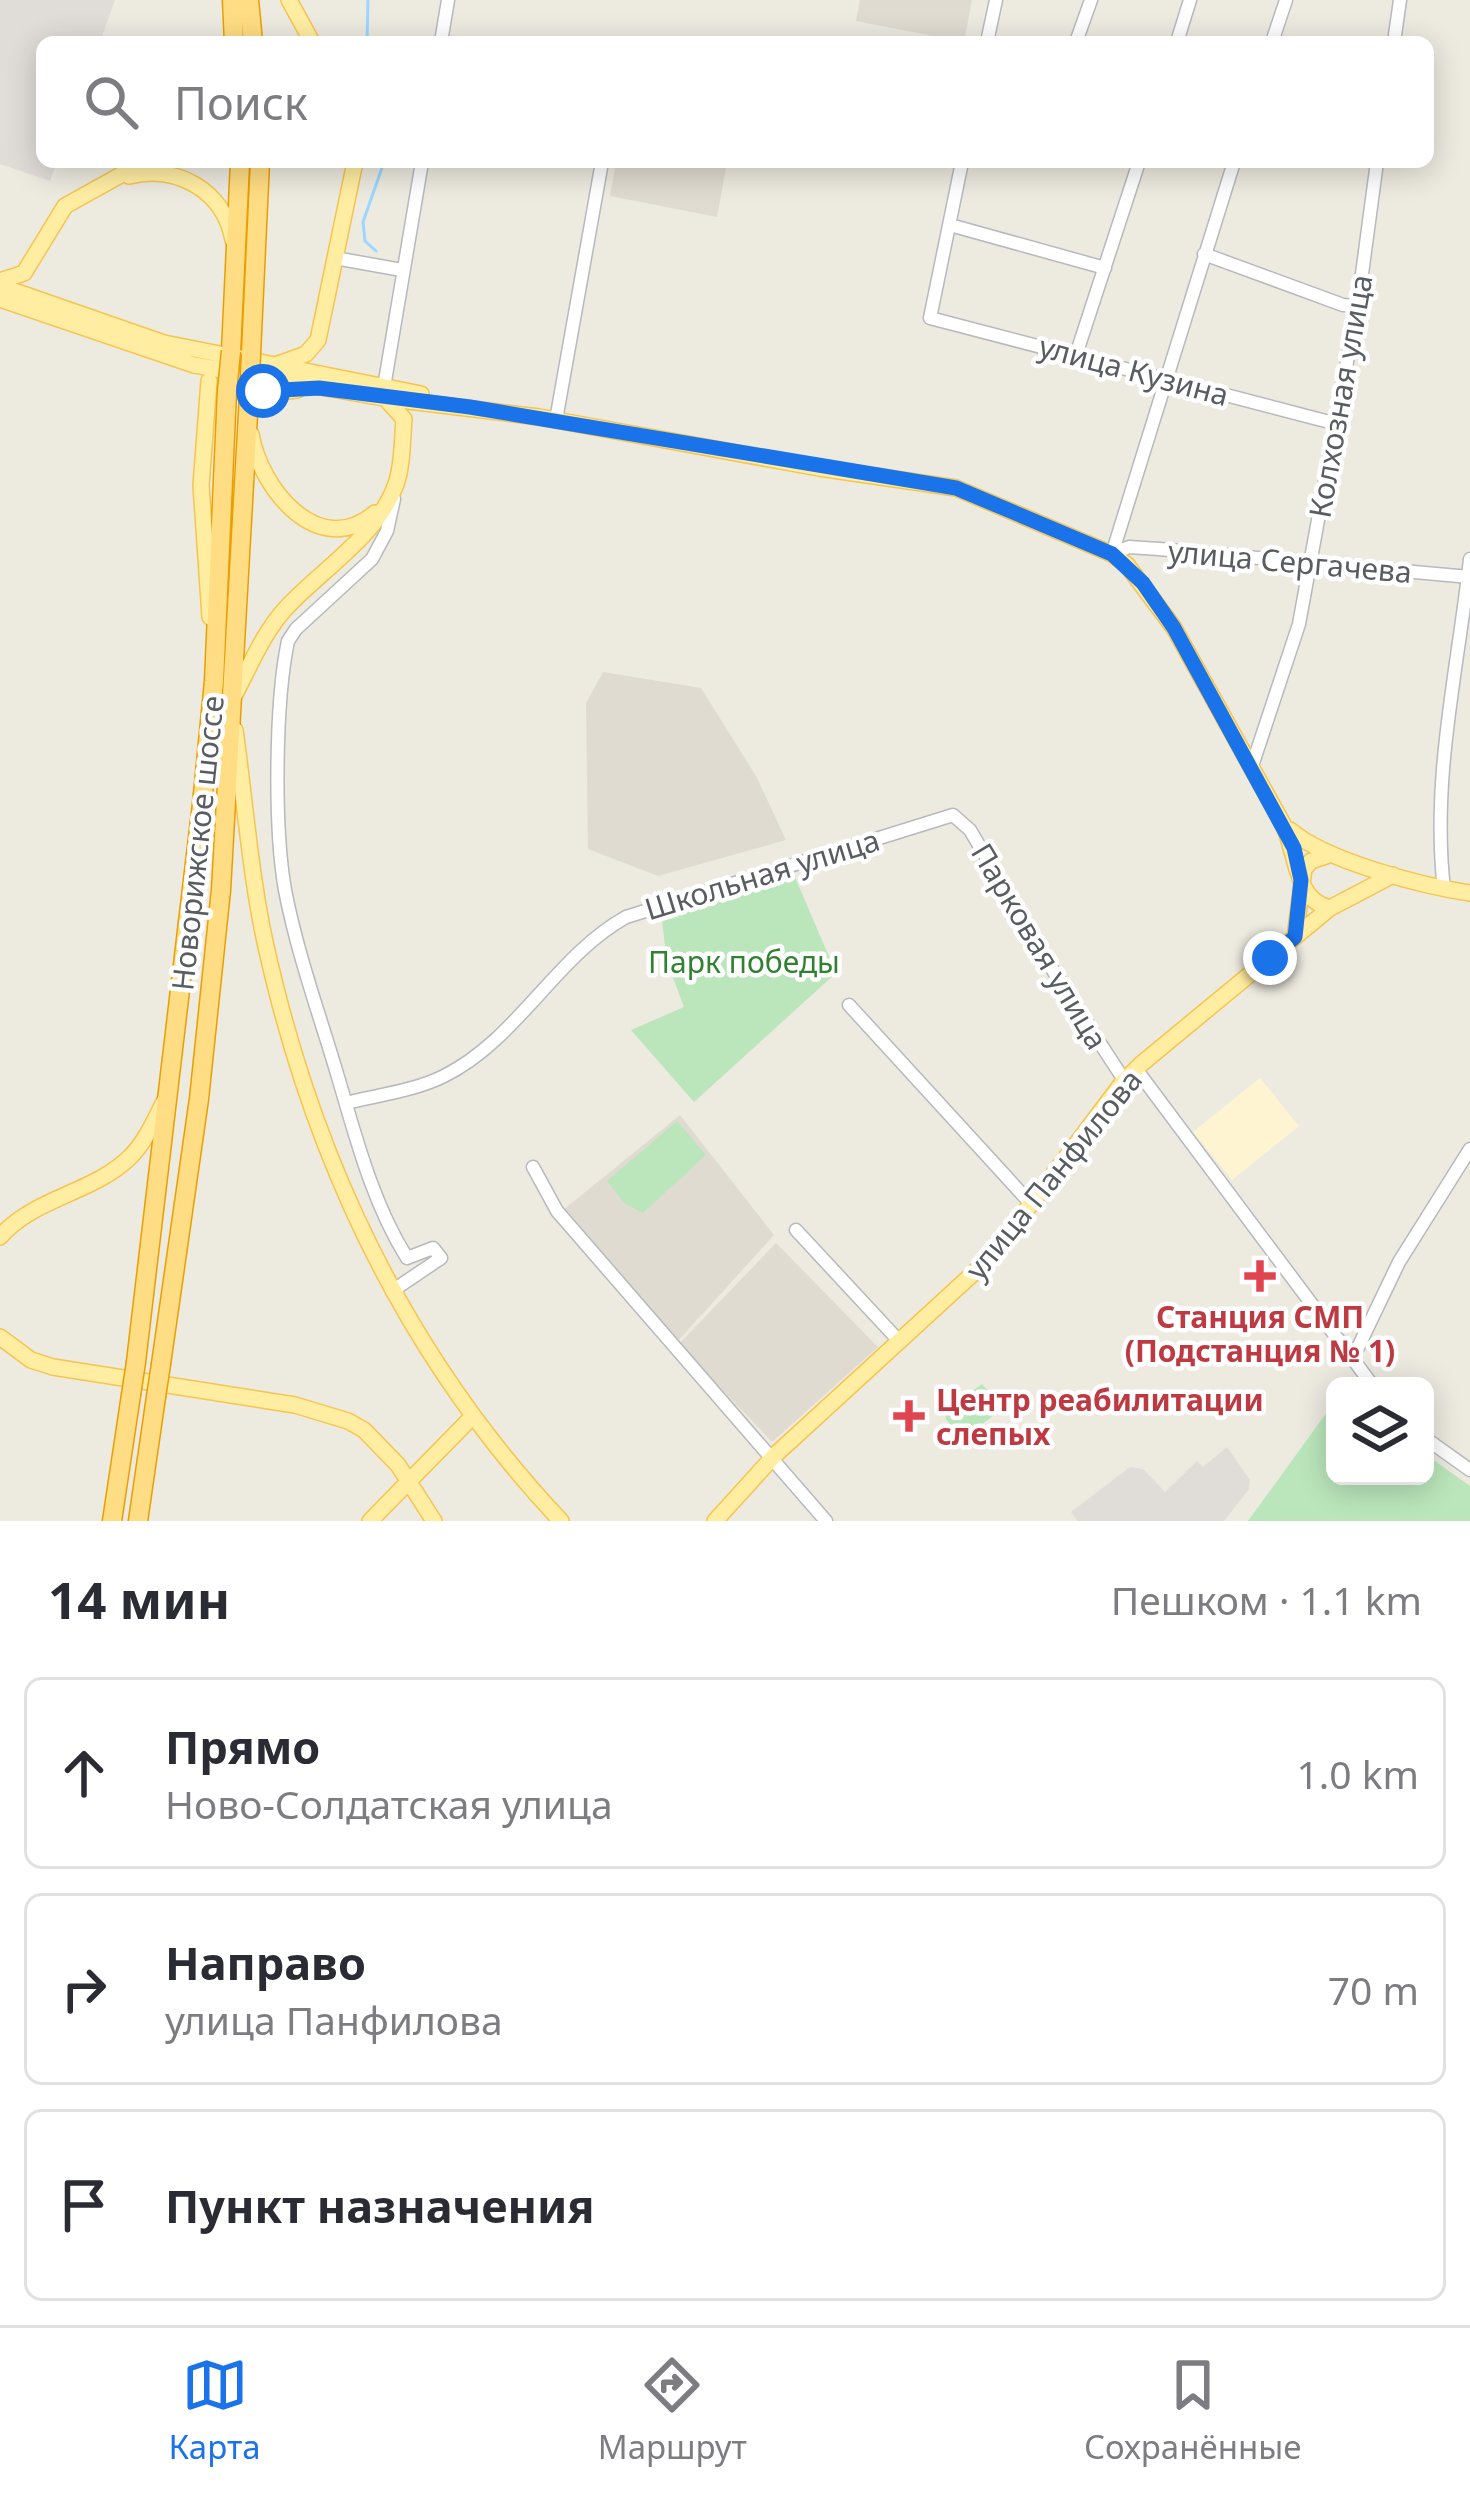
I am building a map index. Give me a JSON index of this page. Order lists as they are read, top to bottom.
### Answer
{
  "streets": {
    "highway": ["Новорижское шоссе"],
    "main road": ["улица Панфилова"],
    "street": [
      "улица Кузина",
      "Колхозная улица",
      "улица Сергачева",
      "Школьная улица",
      "Парковая улица"
    ]
  },
  "crossings": [
    ["улица Кузина", "Колхозная улица"],
    ["Колхозная улица", "улица Сергачева"],
    ["Школьная улица", "Парковая улица"],
    ["Парковая улица", "улица Панфилова"]
  ],
  "parks": ["Парк победы"],
  "places": {
    "health": ["Станция СМП (Подстанция № 1)", "Центр реабилитации слепых"]
  },
  "page": {
    "search": "Поиск",
    "heading": ["14 мин", "Пешком · 1.1 km"],
    "list": [
      ["Прямо", "Ново-Солдатская улица", "1.0 km"],
      ["Направо", "улица Панфилова", "70 m"],
      "Пункт назначения"
    ],
    "nav": ["Карта", "Маршрут", "Сохранённые"]
  }
}
